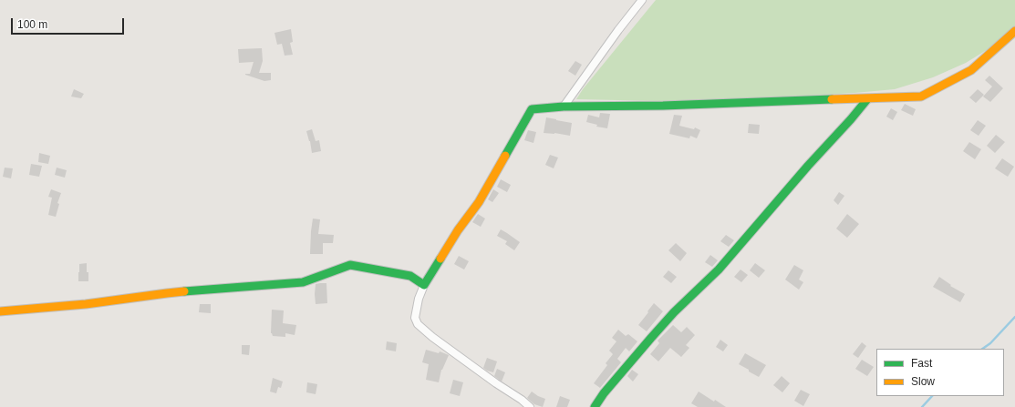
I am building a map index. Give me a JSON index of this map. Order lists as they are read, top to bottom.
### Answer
{
  "legend": ["Fast", "Slow"],
  "scale_bar": "100 m"
}
